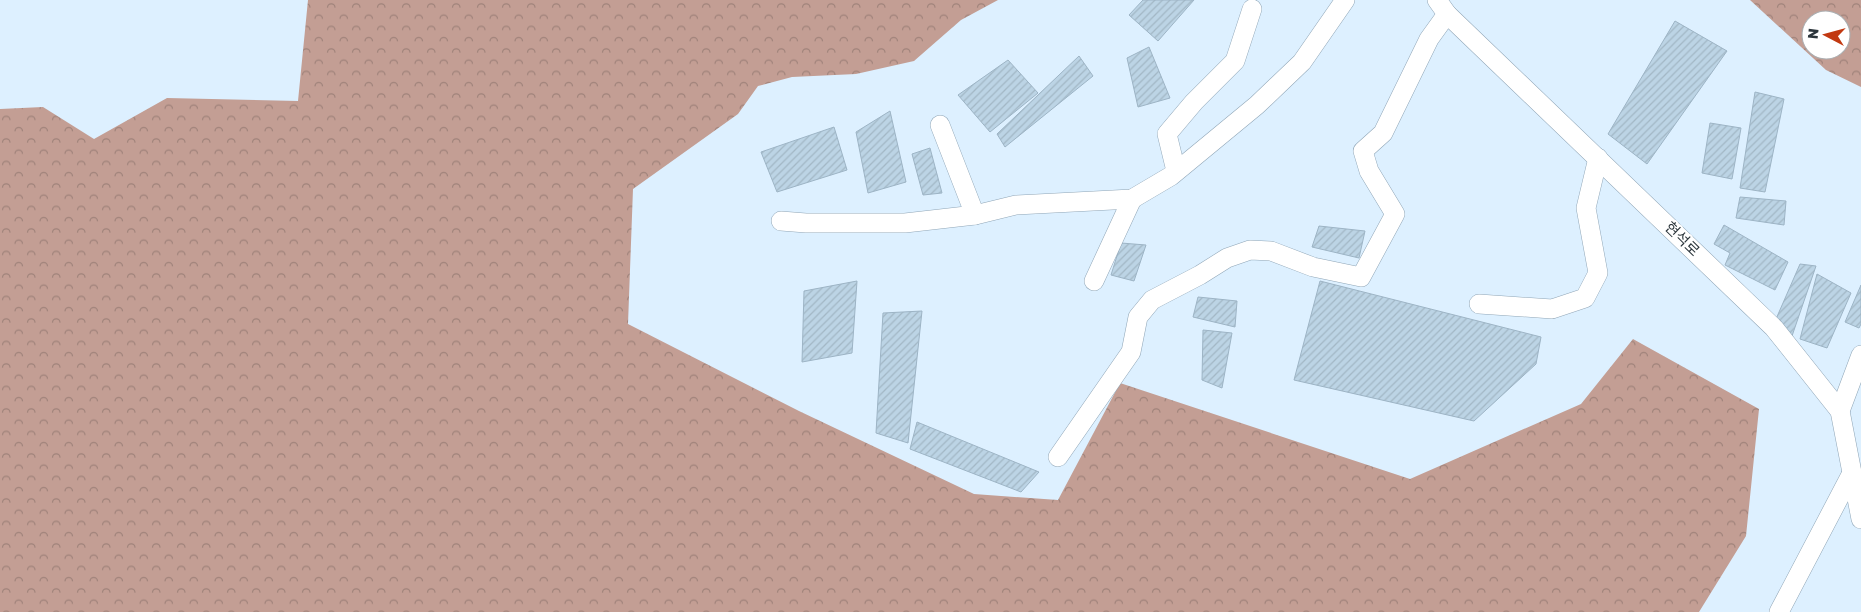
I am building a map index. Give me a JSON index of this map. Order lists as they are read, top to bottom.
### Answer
{
  "streets": {
    "street": ["현석로"]
  },
  "north": "left"
}
